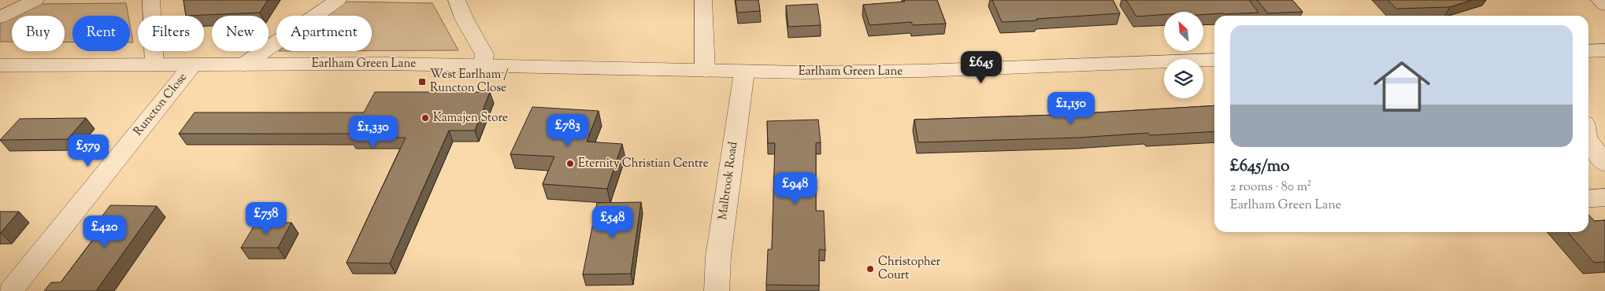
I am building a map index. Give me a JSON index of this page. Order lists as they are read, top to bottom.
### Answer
{
  "streets": {
    "street": ["Earlham Green Lane", "Runcton Close", "Malbrook Road"]
  },
  "crossings": [
    ["Earlham Green Lane", "Runcton Close"],
    ["Earlham Green Lane", "Malbrook Road"]
  ],
  "places": {
    "transit": ["West Earlham / Runcton Close"],
    "other": ["Kamajen Store", "Eternity Christian Centre", "Christopher Court"]
  },
  "north": "top left",
  "page": {
    "chip": [
      "Buy",
      "Rent",
      "Filters",
      "New",
      "Apartment"
    ],
    "list": [
      {
        "name": "£645/mo",
        "note": "2 rooms · 80 m² · Earlham Green Lane"
      }
    ],
    "price": [
      "£645",
      "£1,150",
      "£783",
      "£1,330",
      "£579",
      "£948",
      "£758",
      "£548",
      "£420"
    ]
  }
}
